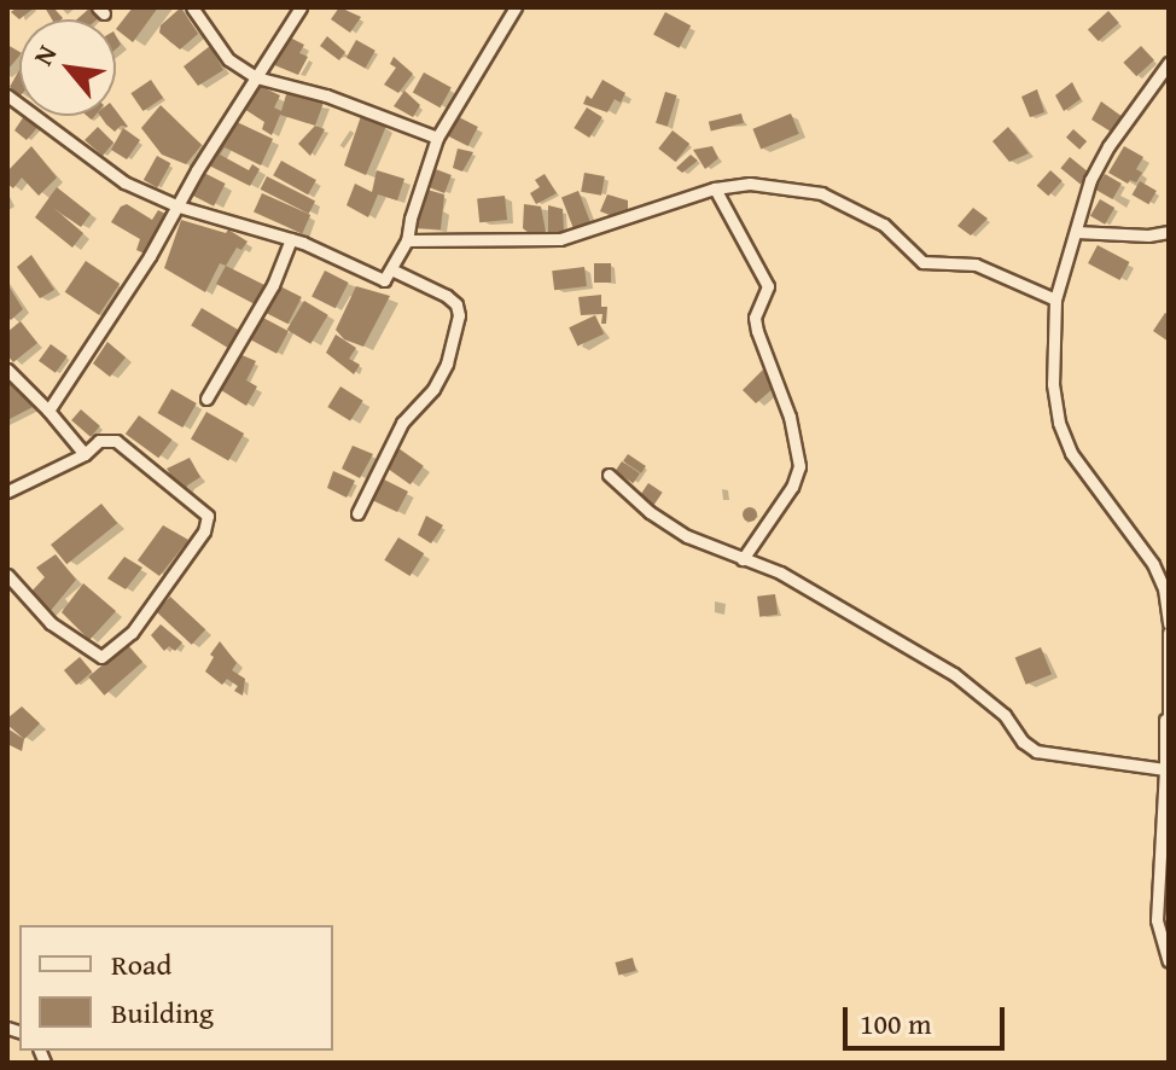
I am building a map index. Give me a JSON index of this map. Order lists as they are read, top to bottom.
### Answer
{
  "legend": ["Road", "Building"],
  "scale_bar": "100 m",
  "north": "top left"
}
